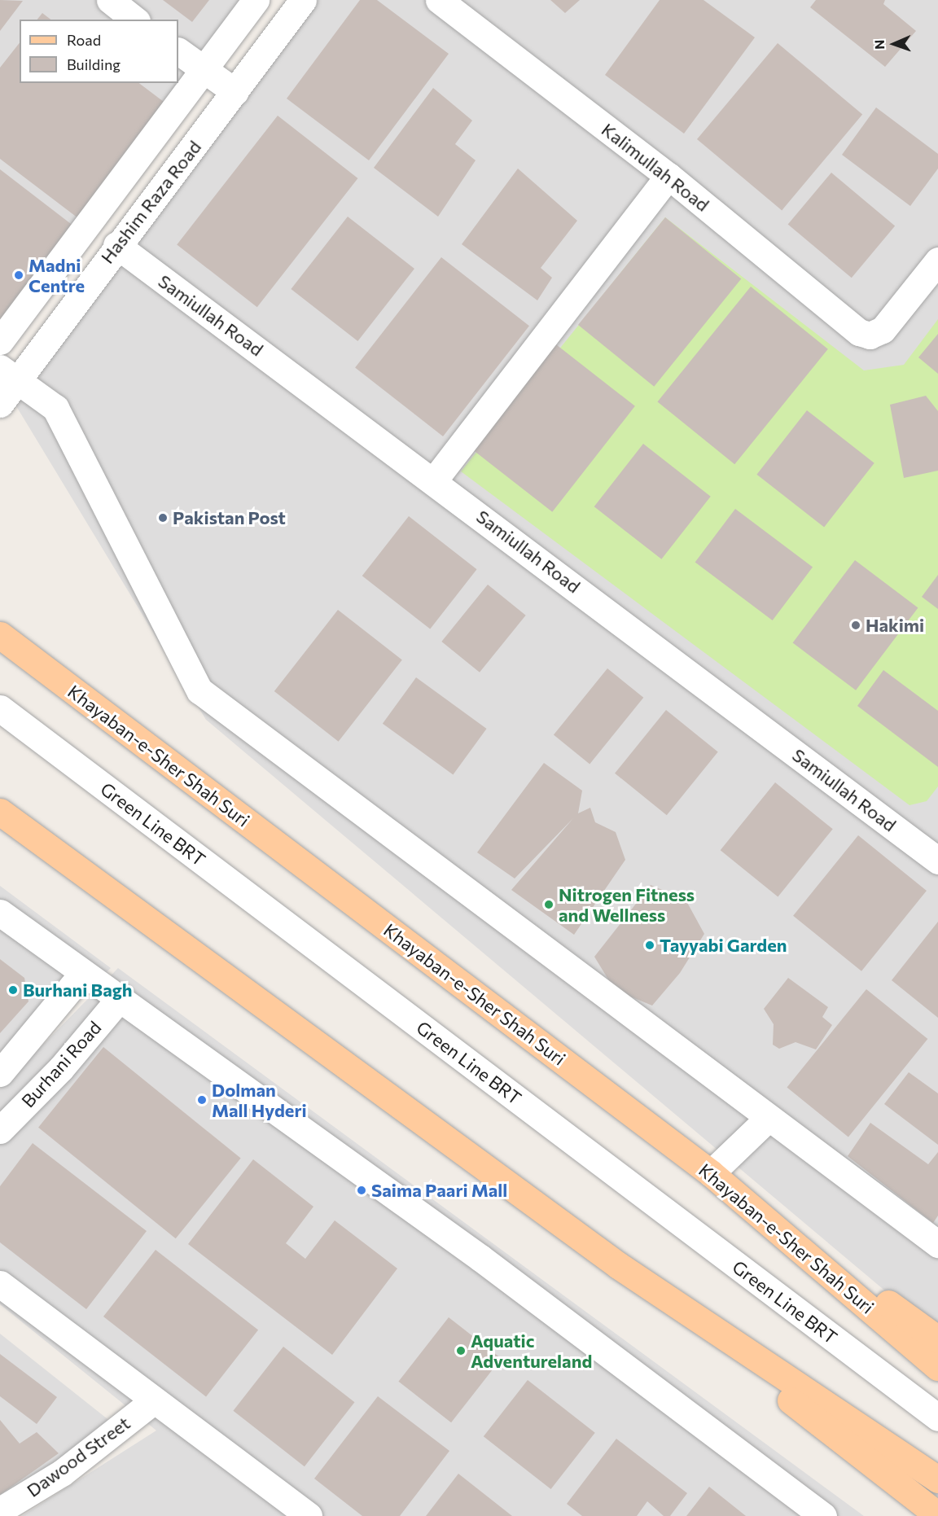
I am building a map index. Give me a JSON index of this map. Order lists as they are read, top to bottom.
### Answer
{
  "streets": {
    "main road": ["Khayaban-e-Sher Shah Suri"],
    "street": [
      "Kalimullah Road",
      "Hashim Raza Road",
      "Samiullah Road",
      "Green Line BRT",
      "Burhani Road",
      "Dawood Street"
    ]
  },
  "crossings": [
    ["Hashim Raza Road", "Samiullah Road"]
  ],
  "places": [
    "Madni Centre",
    "Pakistan Post",
    "Hakimi",
    "Nitrogen Fitness and Wellness",
    "Tayyabi Garden",
    "Burhani Bagh",
    "Dolman Mall Hyderi",
    "Saima Paari Mall",
    "Aquatic Adventureland"
  ],
  "legend": ["Road", "Building"],
  "north": "left"
}
